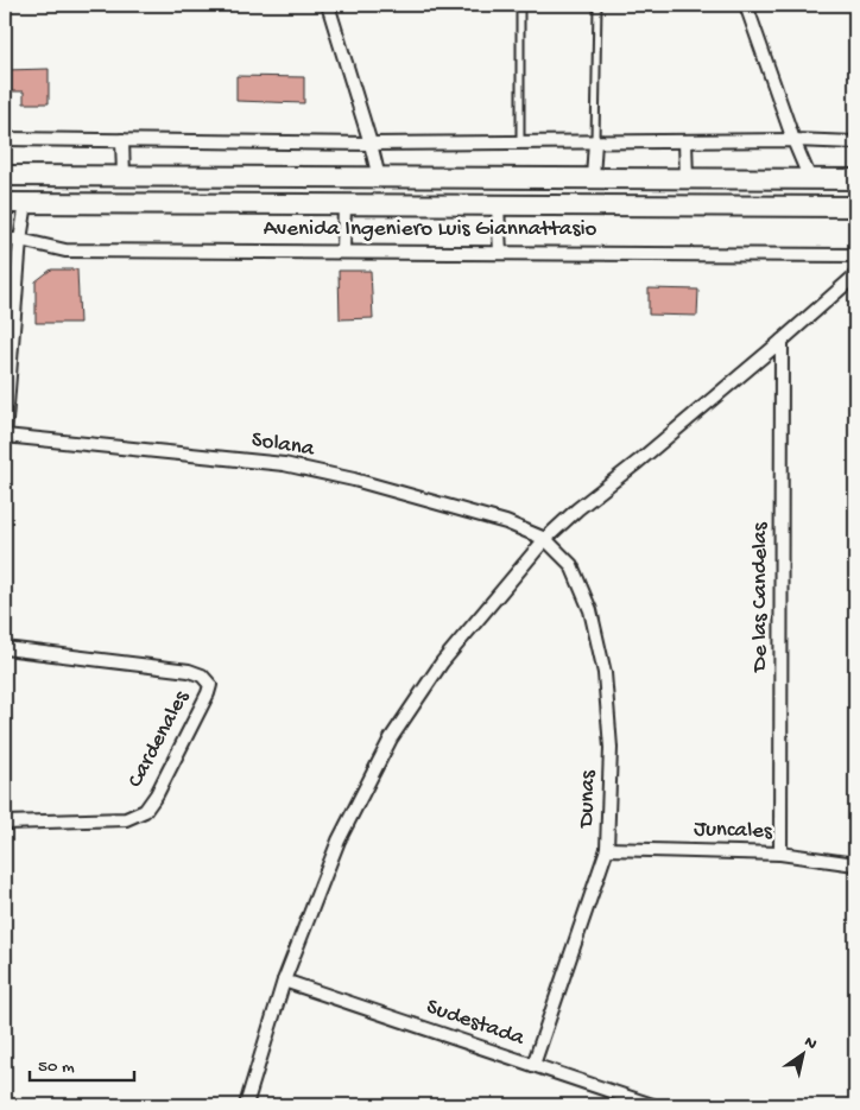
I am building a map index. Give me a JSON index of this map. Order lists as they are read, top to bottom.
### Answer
{
  "streets": {
    "main road": ["Avenida Ingeniero Luis Giannattasio"],
    "street": [
      "Solana",
      "De las Candelas",
      "Cardenales",
      "Dunas",
      "Juncales",
      "Sudestada"
    ]
  },
  "crossings": [
    ["Solana", "Dunas"],
    ["De las Candelas", "Juncales"],
    ["Dunas", "Juncales"],
    ["Dunas", "Sudestada"]
  ],
  "scale_bar": "50 m",
  "north": "top right"
}
